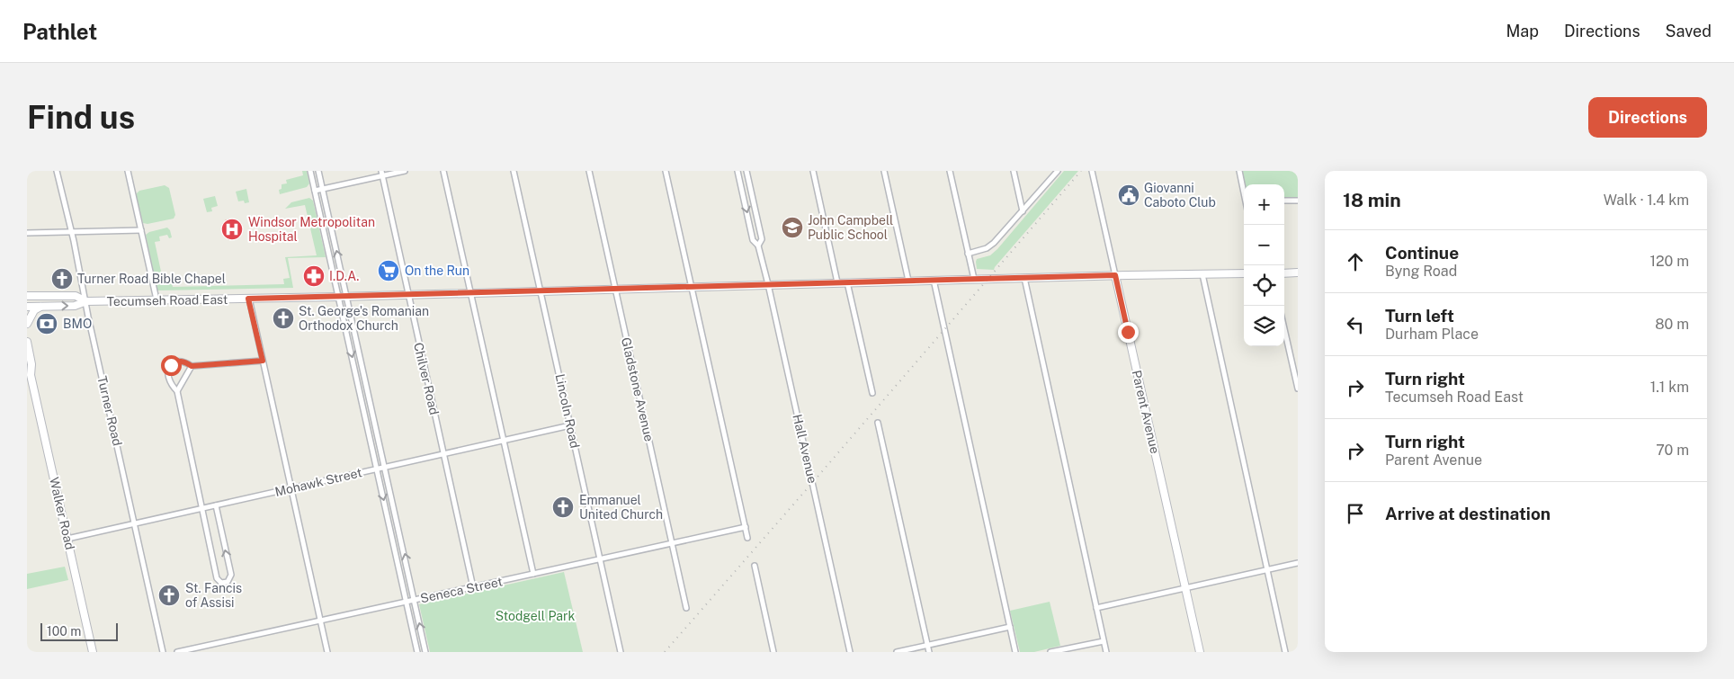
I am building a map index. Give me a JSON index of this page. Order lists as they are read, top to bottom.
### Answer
{
  "streets": {
    "main road": ["Tecumseh Road East", "Parent Avenue", "Walker Road"],
    "street": [
      "Chilver Road",
      "Gladstone Avenue",
      "Turner Road",
      "Lincoln Road",
      "Hall Avenue",
      "Mohawk Street",
      "Seneca Street"
    ]
  },
  "crossings": [
    ["Tecumseh Road East", "Chilver Road"],
    ["Tecumseh Road East", "Gladstone Avenue"],
    ["Tecumseh Road East", "Turner Road"],
    ["Tecumseh Road East", "Lincoln Road"],
    ["Tecumseh Road East", "Parent Avenue"],
    ["Tecumseh Road East", "Hall Avenue"],
    ["Chilver Road", "Mohawk Street"],
    ["Chilver Road", "Seneca Street"],
    ["Gladstone Avenue", "Seneca Street"],
    ["Turner Road", "Mohawk Street"],
    ["Lincoln Road", "Mohawk Street"],
    ["Lincoln Road", "Seneca Street"],
    ["Mohawk Street", "Walker Road"]
  ],
  "parks": ["Stodgell Park"],
  "places": {
    "public building": ["Giovanni Caboto Club"],
    "school or university": ["John Campbell Public School"],
    "hospital": ["Windsor Metropolitan Hospital"],
    "supermarket": ["On the Run"],
    "pharmacy": ["I.D.A."],
    "church": [
      "Turner Road Bible Chapel",
      "St. George's Romanian Orthodox Church",
      "Emmanuel United Church",
      "St. Fancis of Assisi"
    ],
    "bank": ["BMO"]
  },
  "scale_bar": "100 m",
  "page": {
    "header": "Pathlet",
    "nav": ["Map", "Directions", "Saved"],
    "buttons": "Directions",
    "title": "Find us",
    "heading": ["18 min", "Walk · 1.4 km"],
    "map_buttons": ["+", "−"],
    "list": [
      ["Continue", "Byng Road", "120 m"],
      ["Turn left", "Durham Place", "80 m"],
      ["Turn right", "Tecumseh Road East", "1.1 km"],
      ["Turn right", "Parent Avenue", "70 m"],
      "Arrive at destination"
    ],
    "scale": "100 m"
  }
}
